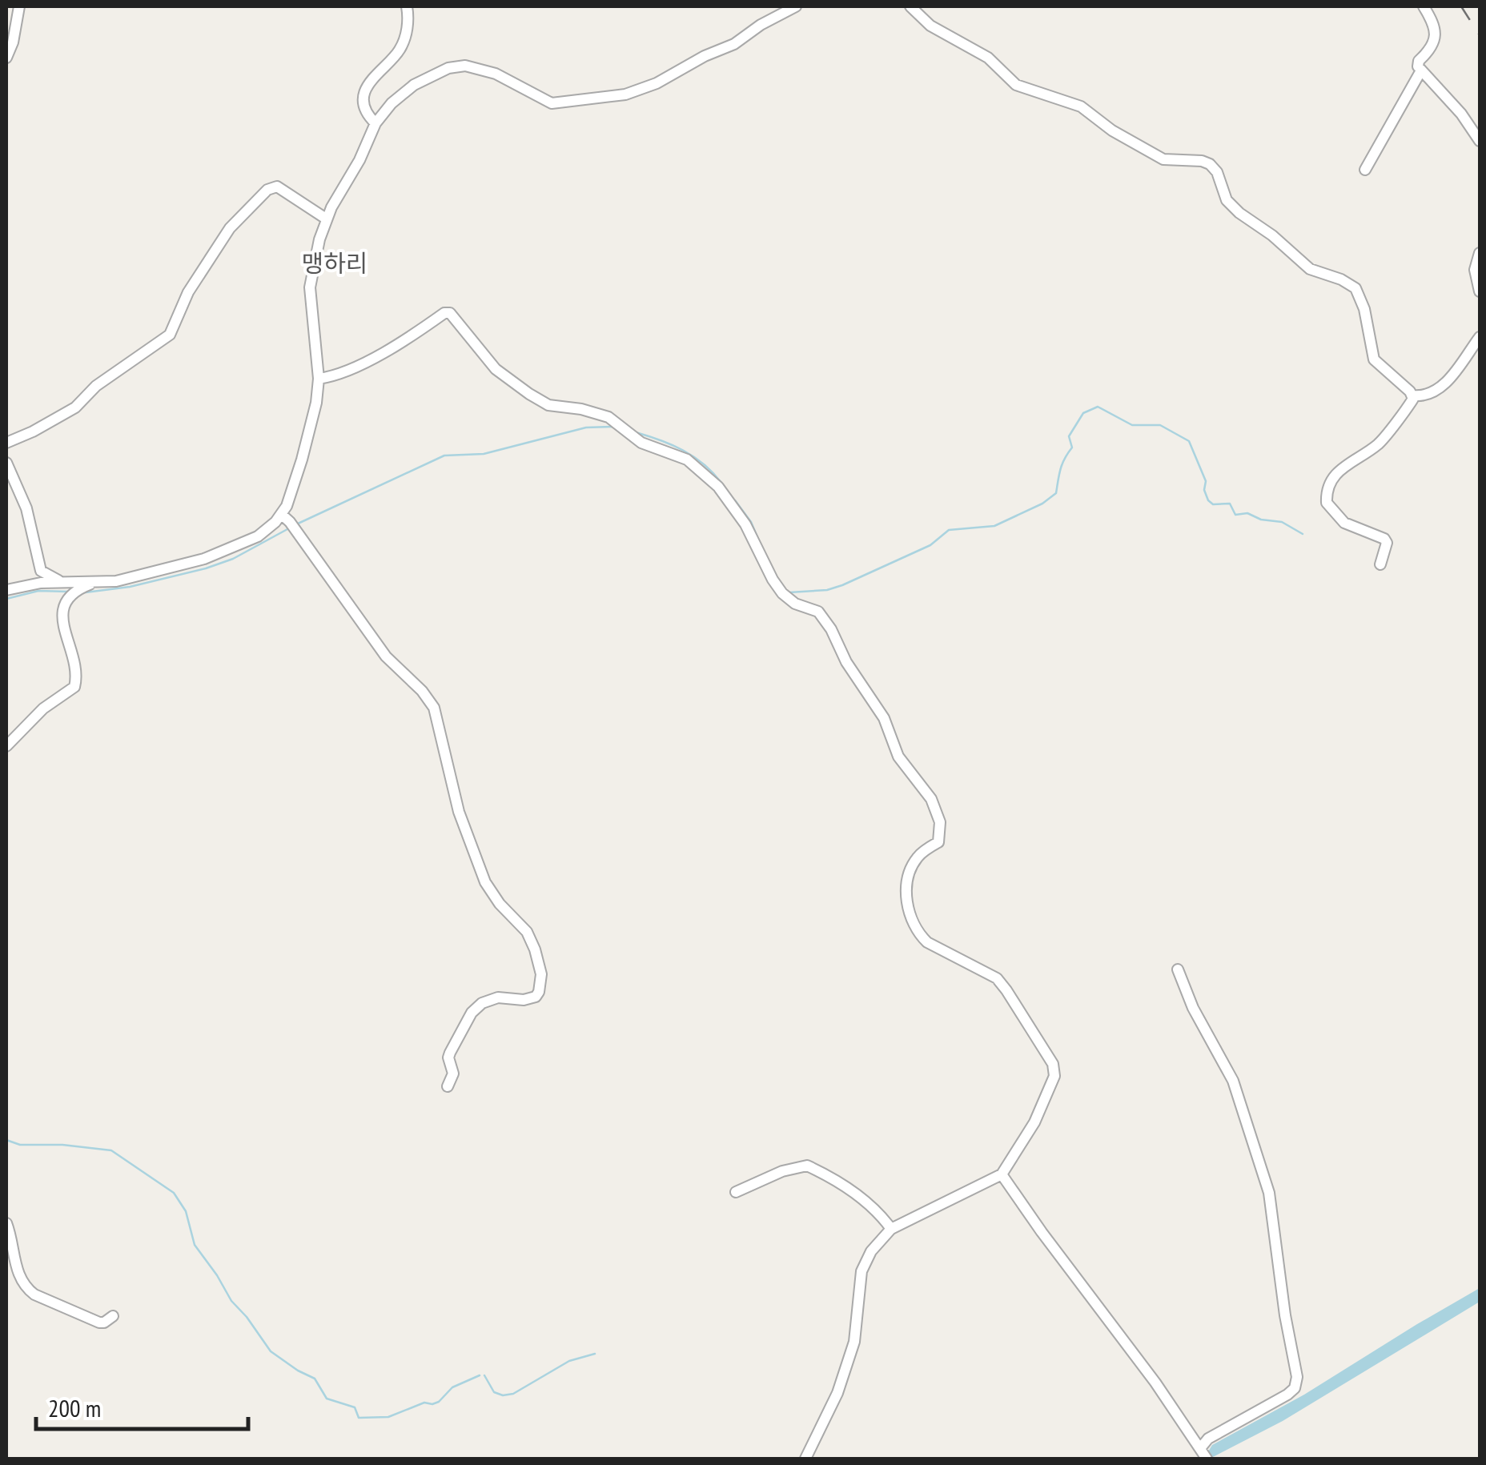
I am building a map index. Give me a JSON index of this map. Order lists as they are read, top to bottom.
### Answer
{
  "districts": ["맹하리"],
  "scale_bar": "200 m"
}
